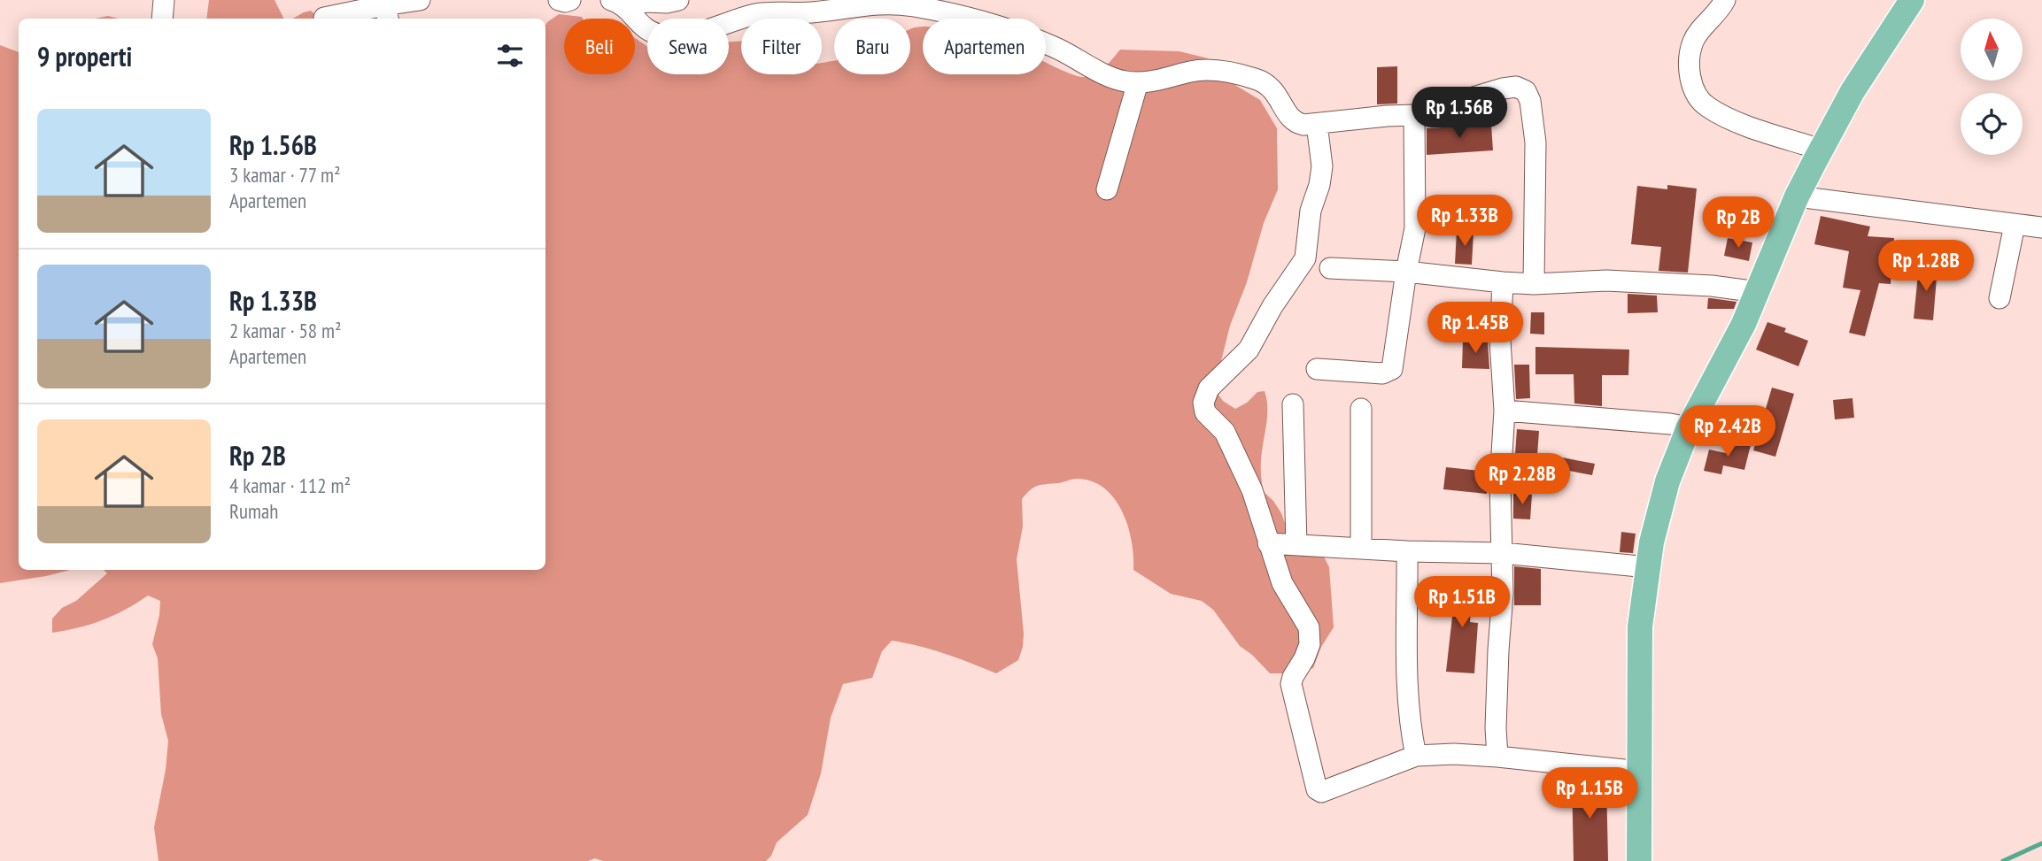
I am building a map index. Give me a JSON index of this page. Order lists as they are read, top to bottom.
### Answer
{
  "north": "top",
  "page": {
    "chip": [
      "Beli",
      "Sewa",
      "Filter",
      "Baru",
      "Apartemen"
    ],
    "heading": "9 properti",
    "price": [
      "Rp 1.56B",
      "Rp 1.33B",
      "Rp 2B",
      "Rp 1.28B",
      "Rp 1.45B",
      "Rp 2.42B",
      "Rp 2.28B",
      "Rp 1.51B",
      "Rp 1.15B"
    ],
    "list": [
      {
        "name": "Rp 1.56B",
        "note": "3 kamar · 77 m² · Apartemen"
      },
      {
        "name": "Rp 1.33B",
        "note": "2 kamar · 58 m² · Apartemen"
      },
      {
        "name": "Rp 2B",
        "note": "4 kamar · 112 m² · Rumah"
      }
    ]
  }
}
